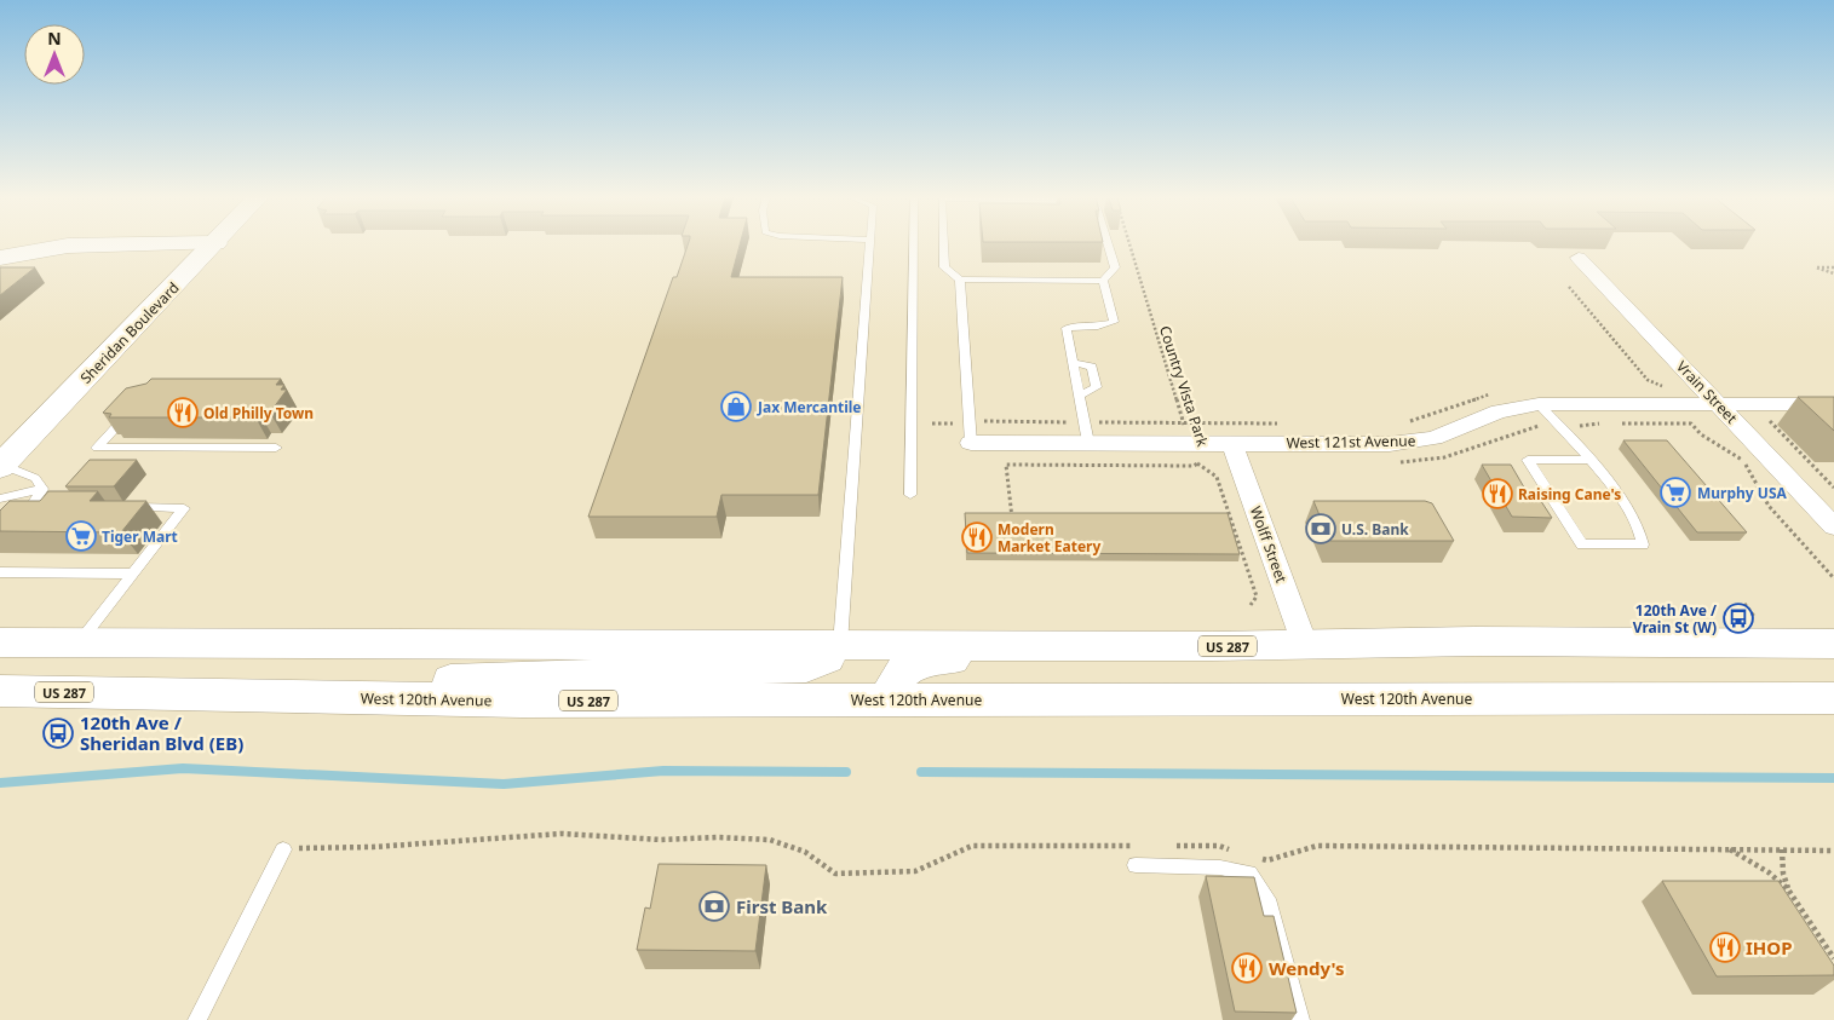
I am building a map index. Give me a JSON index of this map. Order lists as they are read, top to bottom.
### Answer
{
  "streets": {
    "main road": ["Sheridan Boulevard", "US 287", "West 120th Avenue"],
    "street": ["Vrain Street", "West 121st Avenue", "Wolff Street"],
    "path": ["Country Vista Park"]
  },
  "crossings": [
    ["Country Vista Park", "West 121st Avenue"],
    ["Vrain Street", "West 121st Avenue"],
    ["West 121st Avenue", "Wolff Street"],
    ["Wolff Street", "US 287"]
  ],
  "places": {
    "shop": ["Jax Mercantile"],
    "restaurant": [
      "Old Philly Town",
      "Raising Cane's",
      "Modern Market Eatery",
      "IHOP",
      "Wendy's"
    ],
    "supermarket": ["Murphy USA", "Tiger Mart"],
    "bank": ["U.S. Bank", "First Bank"],
    "bus stop": ["120th Ave / Vrain St (W)", "120th Ave / Sheridan Blvd (EB)"]
  },
  "north": "top"
}
